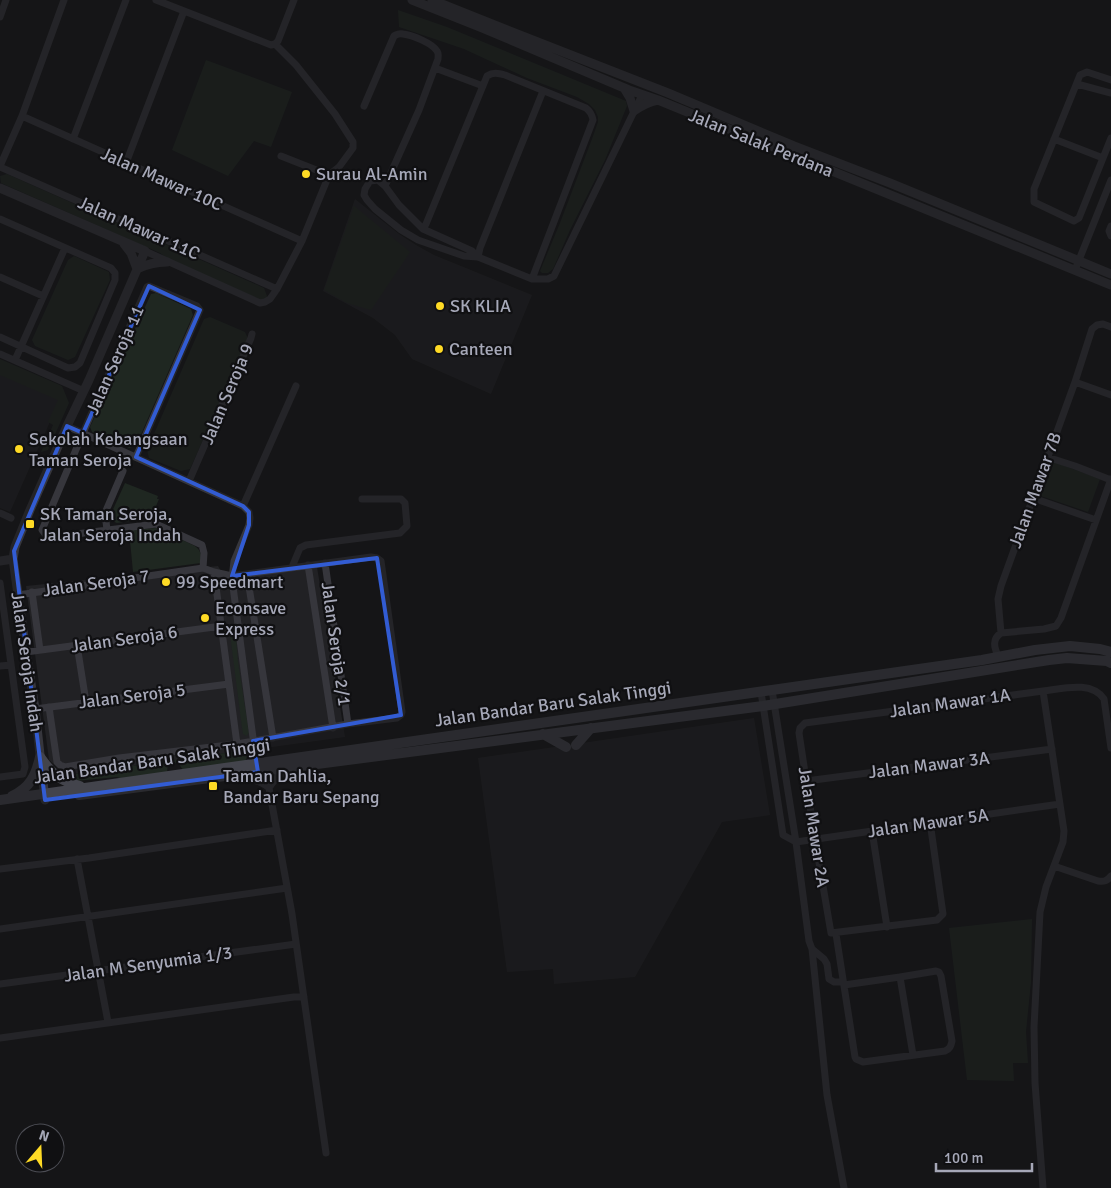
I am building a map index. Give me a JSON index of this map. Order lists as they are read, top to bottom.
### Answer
{
  "streets": {
    "main road": ["Jalan Bandar Baru Salak Tinggi"],
    "street": [
      "Jalan Salak Perdana",
      "Jalan Mawar 10C",
      "Jalan Mawar 11C",
      "Jalan Seroja 11",
      "Jalan Seroja 9",
      "Jalan Mawar 7B",
      "Jalan Seroja 7",
      "Jalan Seroja 6",
      "Jalan Seroja 2/1",
      "Jalan Seroja Indah",
      "Jalan Seroja 5",
      "Jalan Mawar 1A",
      "Jalan Mawar 3A",
      "Jalan Mawar 5A",
      "Jalan Mawar 2A",
      "Jalan M Senyumia 1/3"
    ]
  },
  "crossings": [
    ["Jalan Seroja 7", "Jalan Seroja Indah"],
    ["Jalan Seroja 6", "Jalan Seroja Indah"],
    ["Jalan Seroja Indah", "Jalan Seroja 5"],
    ["Jalan Seroja Indah", "Jalan Bandar Baru Salak Tinggi"],
    ["Jalan Mawar 1A", "Jalan Mawar 2A"],
    ["Jalan Mawar 3A", "Jalan Mawar 2A"],
    ["Jalan Mawar 5A", "Jalan Mawar 2A"]
  ],
  "places": {
    "other": [
      "Surau Al-Amin",
      "SK KLIA",
      "Canteen",
      "Sekolah Kebangsaan Taman Seroja",
      "99 Speedmart",
      "Econsave Express"
    ],
    "transit": ["SK Taman Seroja, Jalan Seroja Indah", "Taman Dahlia, Bandar Baru Sepang"]
  },
  "scale_bar": "100 m",
  "north": "top"
}
